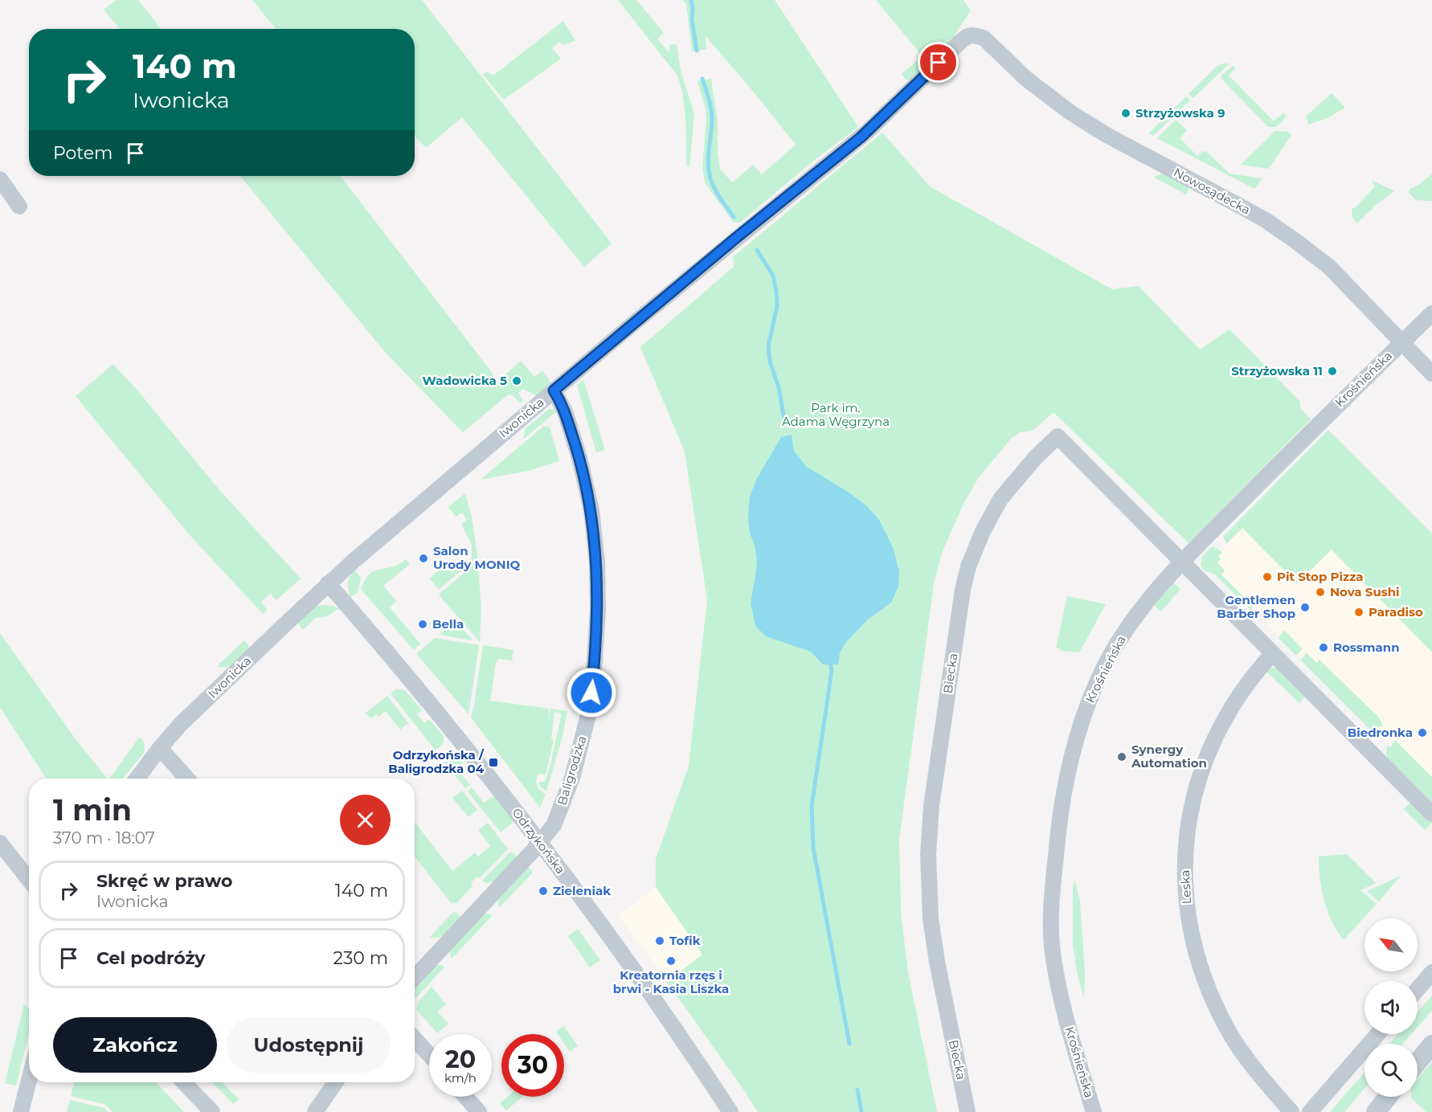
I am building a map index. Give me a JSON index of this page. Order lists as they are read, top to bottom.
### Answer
{
  "streets": {
    "street": [
      "Nowosądecka",
      "Krośnieńska",
      "Iwonicka",
      "Biecka",
      "Baligrodzka",
      "Odrzykońska",
      "Leska"
    ]
  },
  "crossings": [
    ["Nowosądecka", "Krośnieńska"],
    ["Nowosądecka", "Iwonicka"],
    ["Krośnieńska", "Biecka"],
    ["Iwonicka", "Baligrodzka"],
    ["Iwonicka", "Odrzykońska"],
    ["Baligrodzka", "Odrzykońska"]
  ],
  "parks": ["Park im. Adama Węgrzyna"],
  "places": {
    "other": [
      "Strzyżowska 9",
      "Strzyżowska 11",
      "Wadowicka 5",
      "Salon Urody MONIQ",
      "Pit Stop Pizza",
      "Nova Sushi",
      "Gentlemen Barber Shop",
      "Paradiso",
      "Bella",
      "Rossmann",
      "Biedronka",
      "Synergy Automation",
      "Zieleniak",
      "Tofik",
      "Kreatornia rzęs i brwi - Kasia Liszka"
    ],
    "transit": ["Odrzykońska / Baligrodzka 04"]
  },
  "north": "top left",
  "page": {
    "turn": ["140 m", "Iwonicka"],
    "then": "Potem",
    "heading": ["1 min", "370 m · 18:07"],
    "list": [
      {
        "name": "Skręć w prawo",
        "note": "Iwonicka",
        "value": "140 m"
      },
      {
        "name": "Cel podróży",
        "value": "230 m"
      }
    ],
    "buttons": ["Zakończ", "Udostępnij"],
    "speed": "20 km/h",
    "limit": "30"
  }
}
